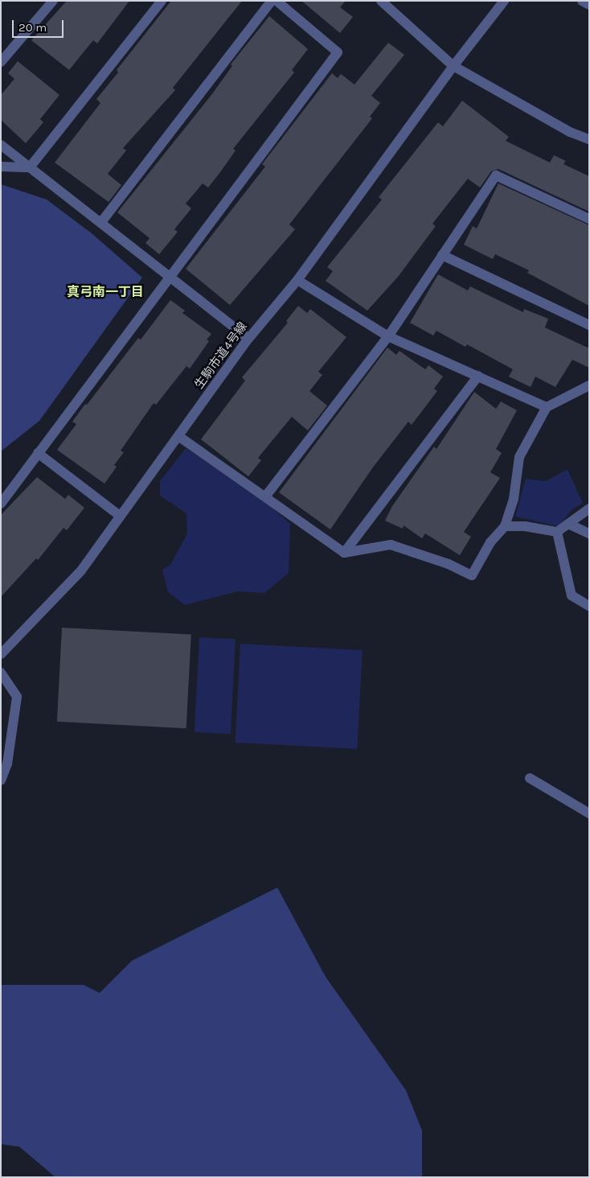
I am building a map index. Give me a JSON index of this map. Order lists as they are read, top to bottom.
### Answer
{
  "streets": {
    "street": ["生駒市道4号線"]
  },
  "districts": ["真弓南一丁目"],
  "scale_bar": "20 m"
}
